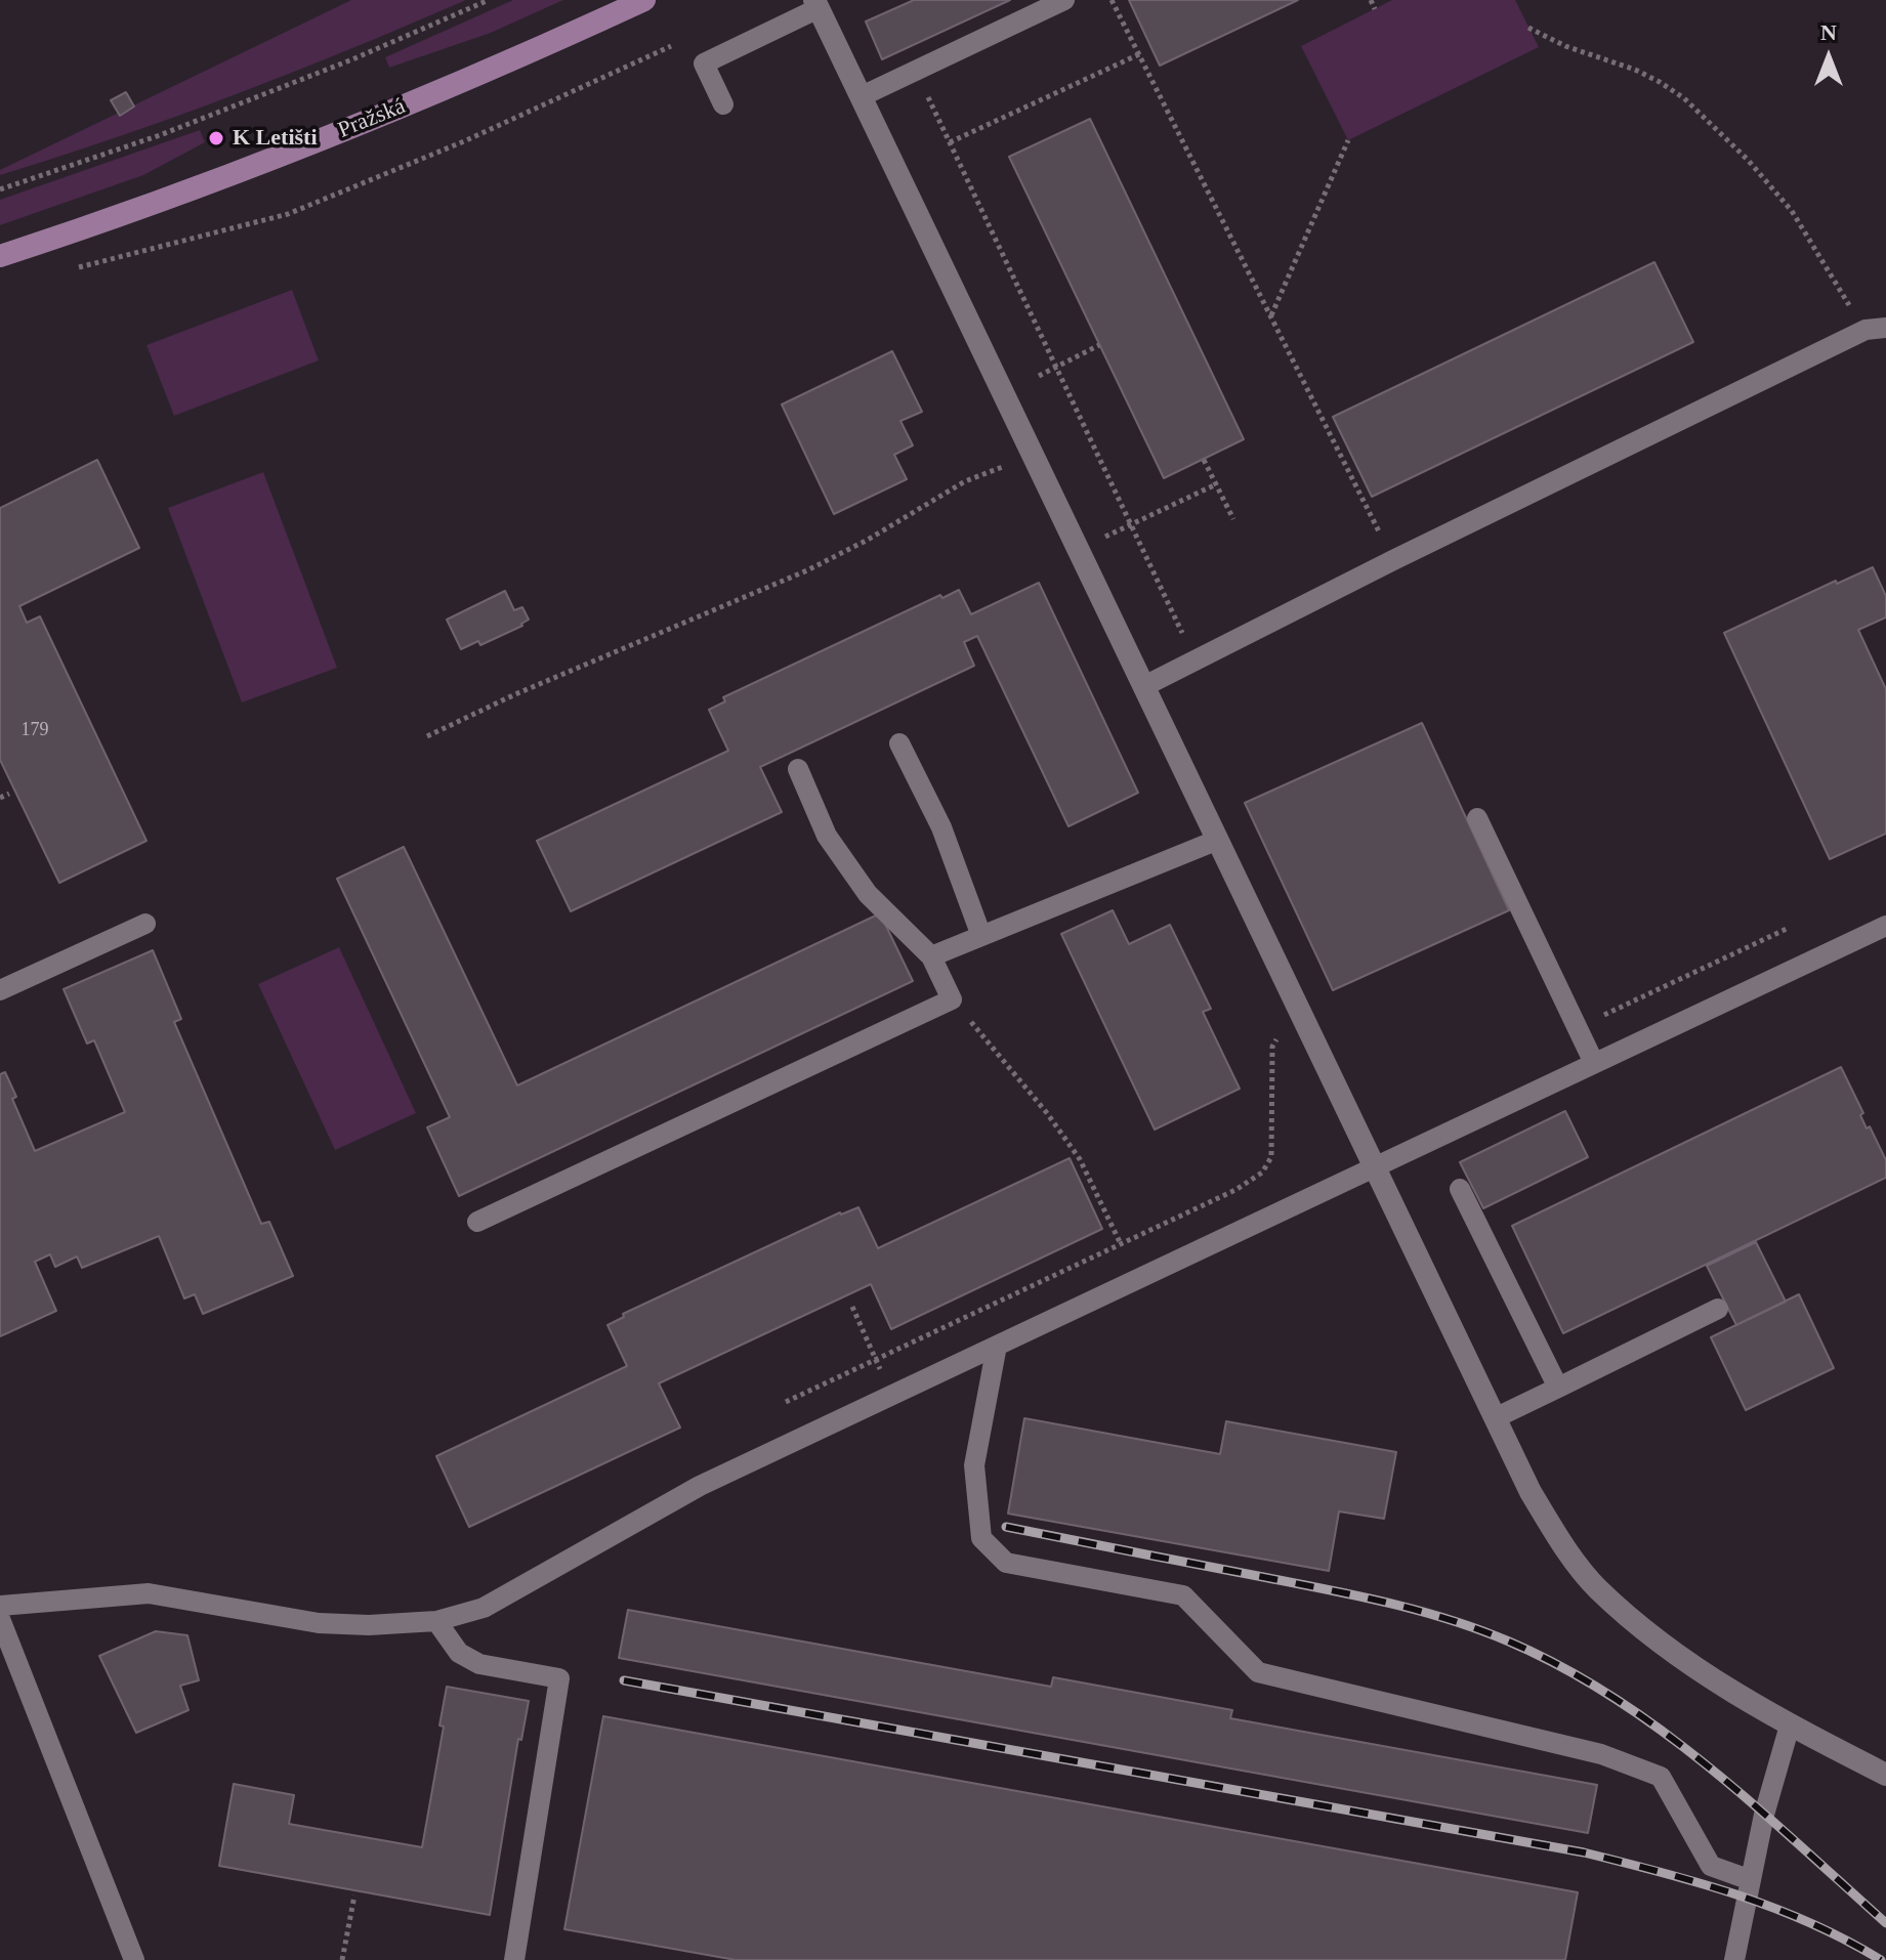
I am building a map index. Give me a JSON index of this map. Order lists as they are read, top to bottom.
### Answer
{
  "streets": {
    "main road": ["Pražská"]
  },
  "places": ["K Letišti"],
  "house_numbers": ["179"],
  "north": "top"
}
